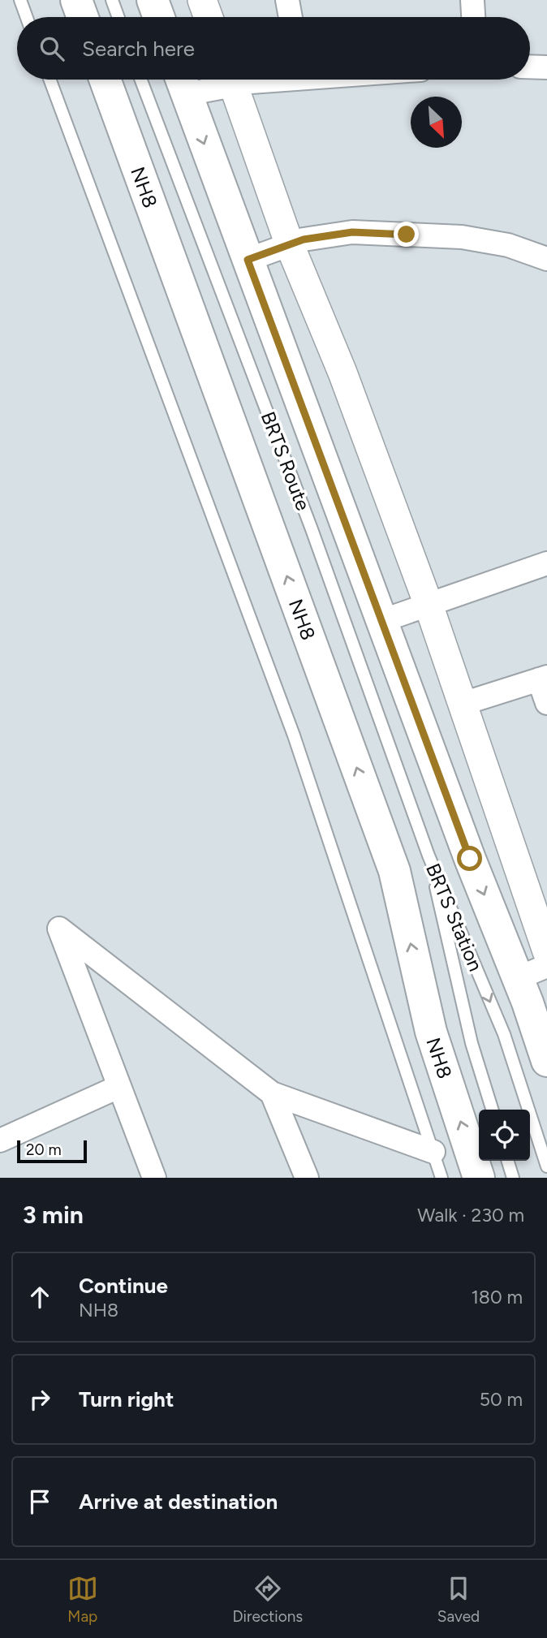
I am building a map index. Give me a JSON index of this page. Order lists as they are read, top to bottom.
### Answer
{
  "streets": {
    "main road": ["NH8"],
    "lane": ["BRTS Route", "BRTS Station"]
  },
  "crossings": [
    ["BRTS Route", "BRTS Station"]
  ],
  "scale_bar": "20 m",
  "north": "bottom right",
  "page": {
    "search": "Search here",
    "scale": "20 m",
    "heading": ["3 min", "Walk · 230 m"],
    "list": [
      ["Continue", "NH8", "180 m"],
      ["Turn right", "50 m"],
      "Arrive at destination"
    ],
    "nav": ["Map", "Directions", "Saved"]
  }
}
